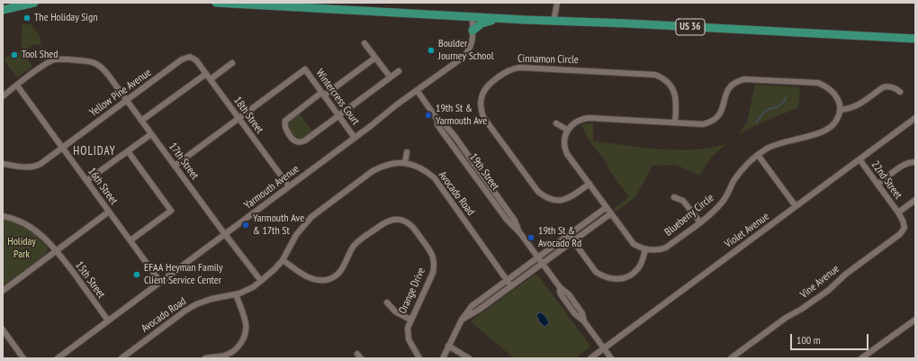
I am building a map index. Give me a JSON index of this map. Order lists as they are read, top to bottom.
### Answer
{
  "streets": {
    "highway": ["US 36"],
    "street": [
      "Cinnamon Circle",
      "Yellow Pine Avenue",
      "Wintercress Court",
      "18th Street",
      "17th Street",
      "19th Street",
      "22nd Street",
      "16th Street",
      "Yarmouth Avenue",
      "Avocado Road",
      "Blueberry Circle",
      "Violet Avenue",
      "15th Street",
      "Vine Avenue",
      "Orange Drive"
    ]
  },
  "crossings": [
    ["US 36", "Yarmouth Avenue"],
    ["Yellow Pine Avenue", "18th Street"],
    ["Yellow Pine Avenue", "17th Street"],
    ["Yellow Pine Avenue", "16th Street"],
    ["Wintercress Court", "18th Street"],
    ["Wintercress Court", "Yarmouth Avenue"],
    ["18th Street", "Yarmouth Avenue"],
    ["17th Street", "16th Street"],
    ["17th Street", "Yarmouth Avenue"],
    ["17th Street", "Avocado Road"],
    ["19th Street", "Yarmouth Avenue"],
    ["19th Street", "Violet Avenue"],
    ["22nd Street", "Violet Avenue"],
    ["22nd Street", "Vine Avenue"],
    ["16th Street", "Yarmouth Avenue"],
    ["Yarmouth Avenue", "15th Street"],
    ["Avocado Road", "Orange Drive"]
  ],
  "districts": ["HOLIDAY"],
  "parks": ["Holiday Park"],
  "places": [
    "The Holiday Sign",
    "Boulder Journey School",
    "Tool Shed",
    "19th St & Yarmouth Ave",
    "Yarmouth Ave & 17th St",
    "19th St & Avocado Rd",
    "EFAA Heyman Family Client Service Center"
  ],
  "scale_bar": "100 m"
}
